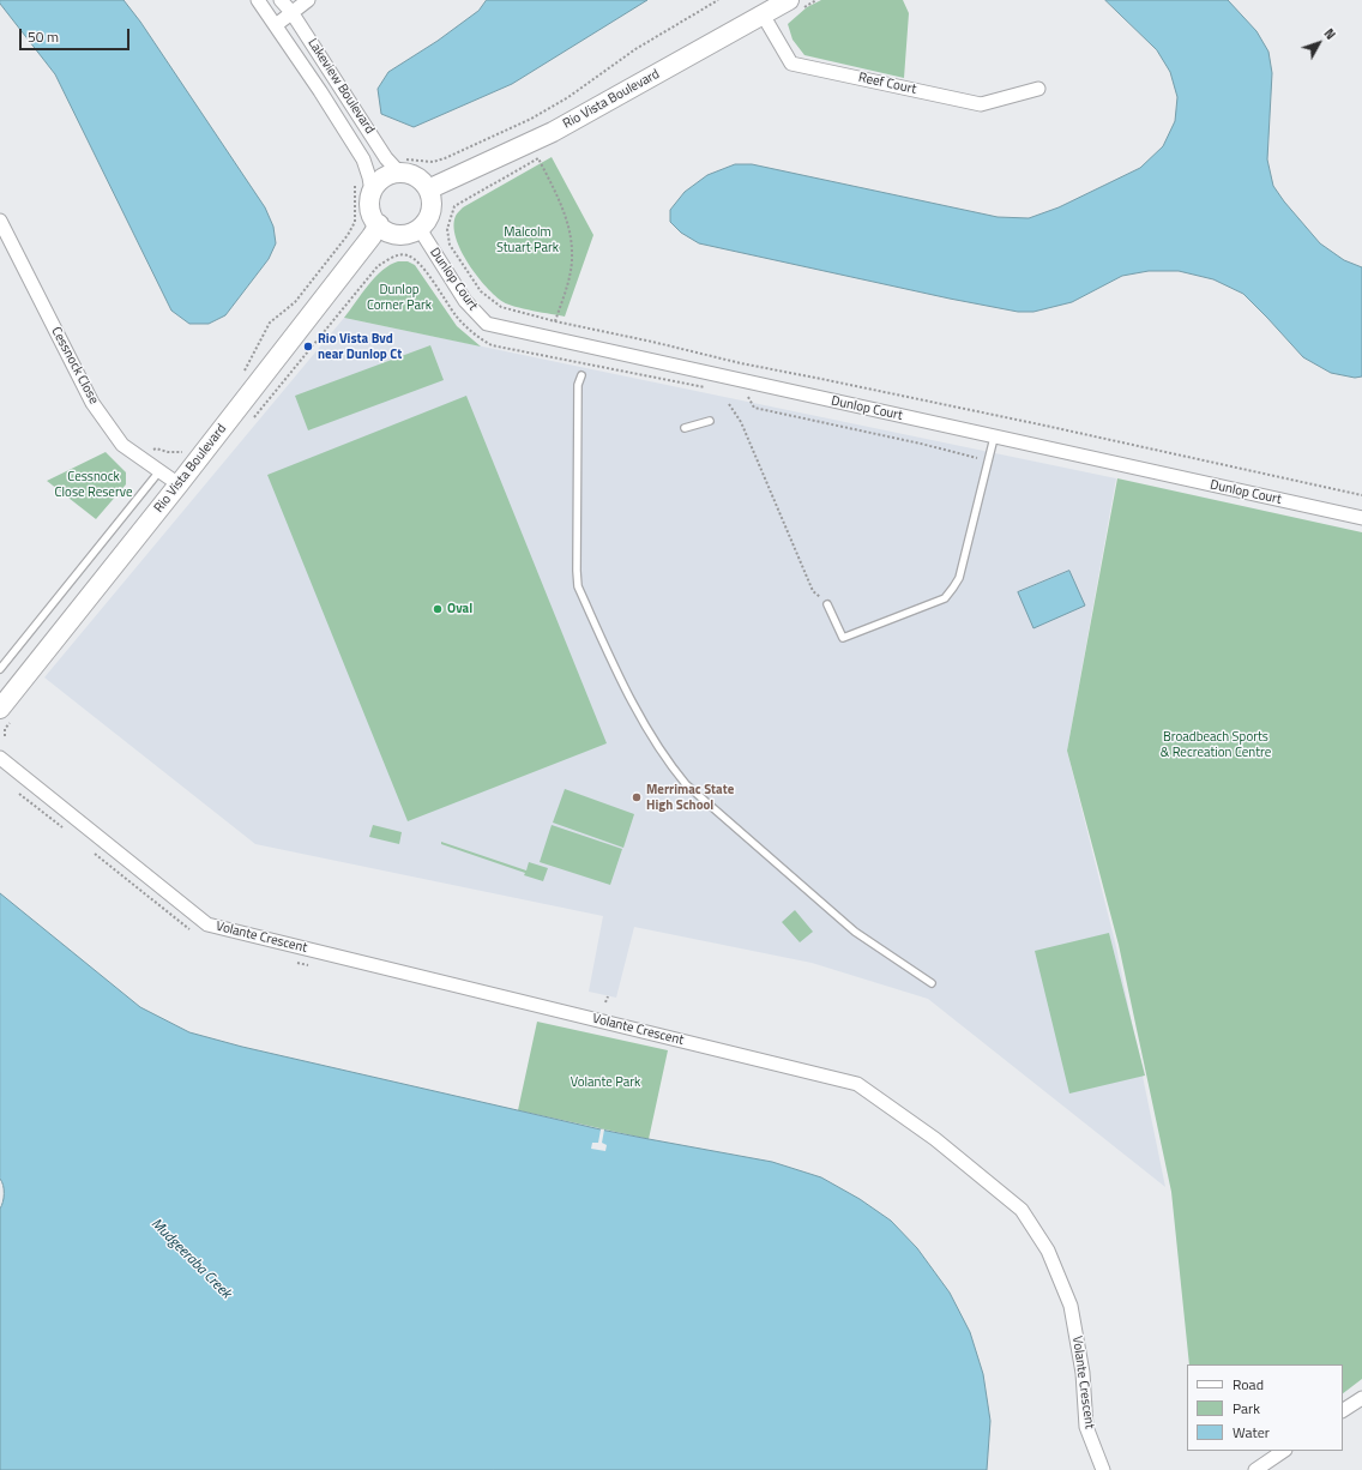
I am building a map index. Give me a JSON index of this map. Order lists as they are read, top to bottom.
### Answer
{
  "streets": {
    "street": [
      "Reef Court",
      "Lakeview Boulevard",
      "Rio Vista Boulevard",
      "Dunlop Court",
      "Cessnock Close",
      "Volante Crescent"
    ]
  },
  "crossings": [
    ["Reef Court", "Rio Vista Boulevard"],
    ["Lakeview Boulevard", "Rio Vista Boulevard"],
    ["Lakeview Boulevard", "Dunlop Court"],
    ["Rio Vista Boulevard", "Dunlop Court"],
    ["Rio Vista Boulevard", "Cessnock Close"]
  ],
  "water": ["Mudgeeraba Creek"],
  "parks": [
    "Malcolm Stuart Park",
    "Dunlop Corner Park",
    "Cessnock Close Reserve",
    "Broadbeach Sports & Recreation Centre",
    "Volante Park"
  ],
  "places": ["Rio Vista Bvd near Dunlop Ct", "Oval", "Merrimac State High School"],
  "legend": ["Road", "Park", "Water"],
  "scale_bar": "50 m",
  "north": "top right"
}
